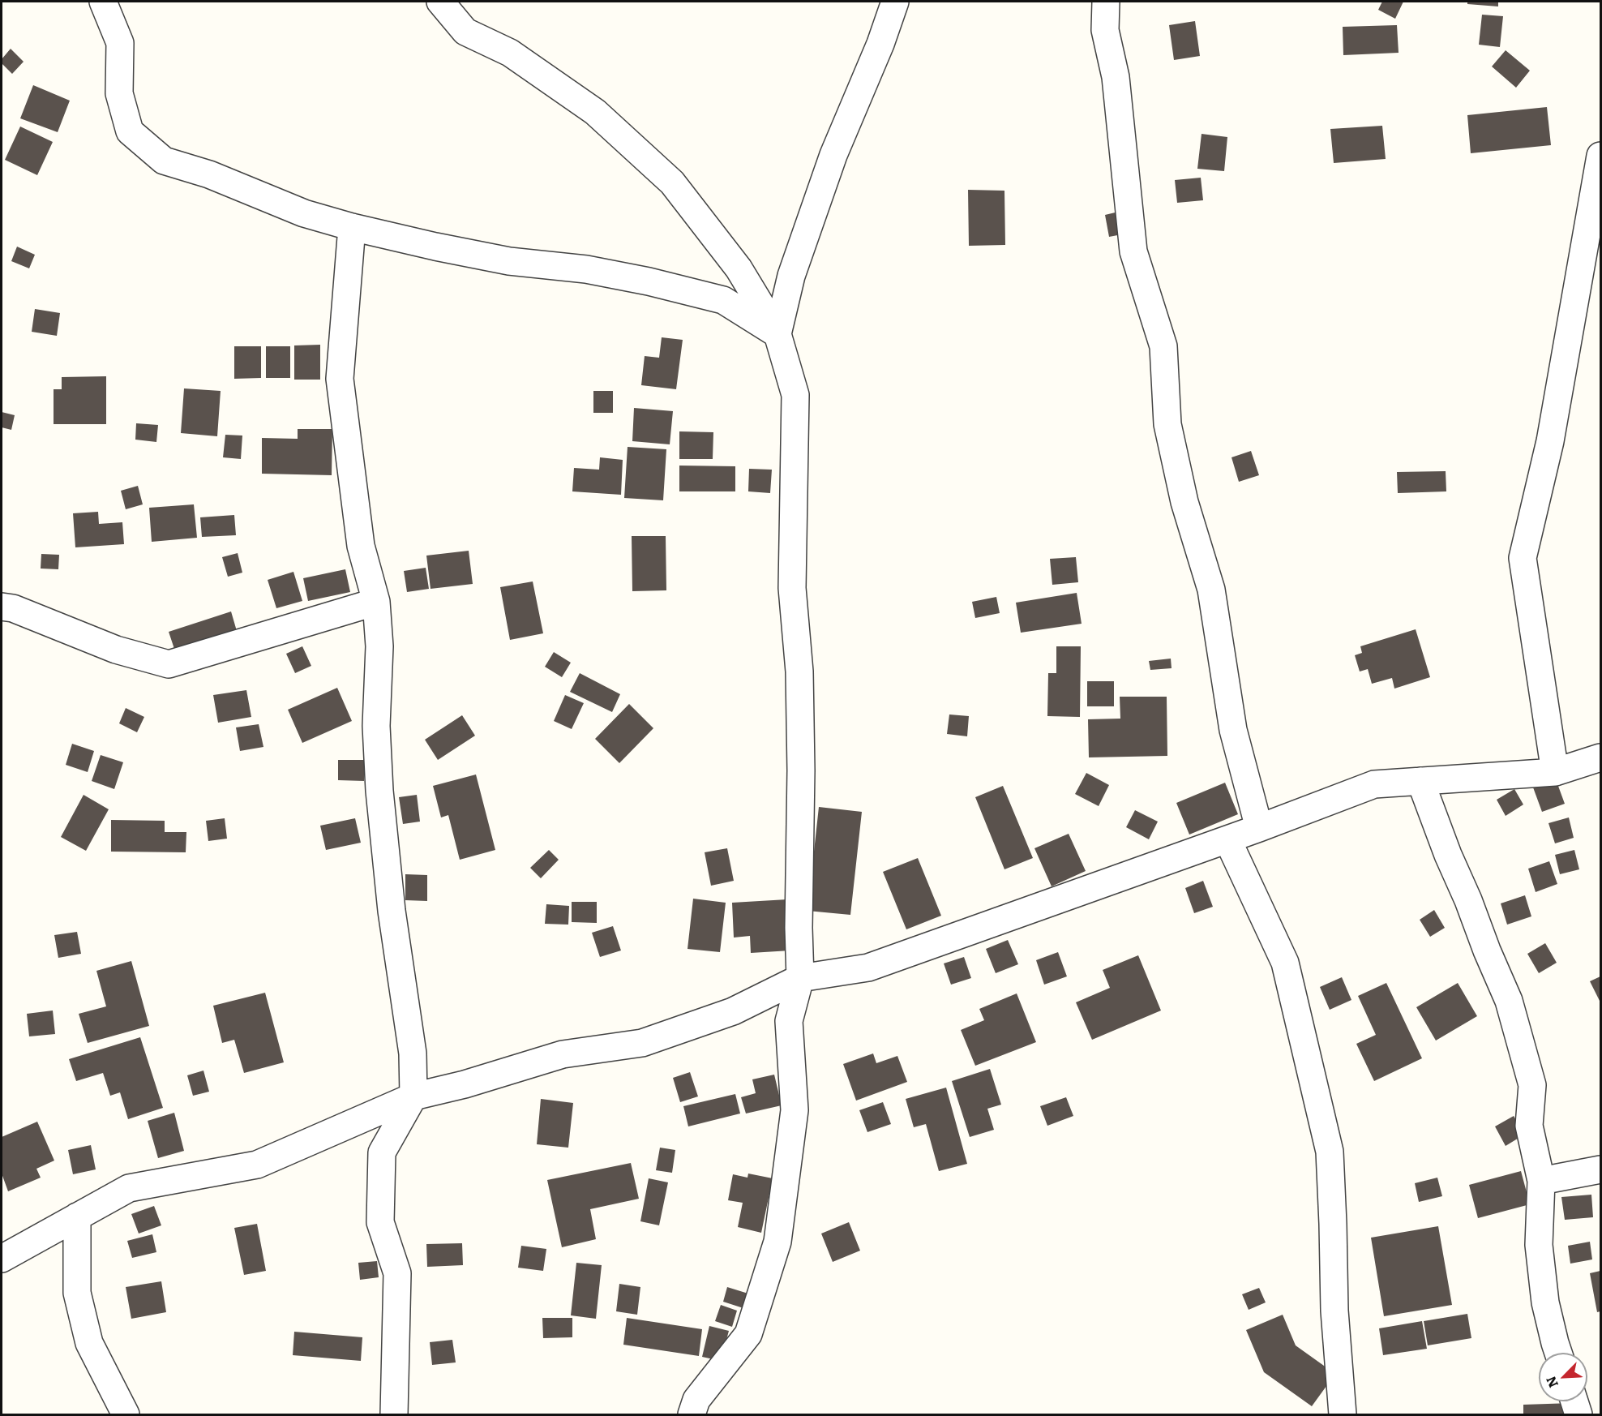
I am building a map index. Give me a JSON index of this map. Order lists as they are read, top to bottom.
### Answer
{
  "north": "bottom left"
}
